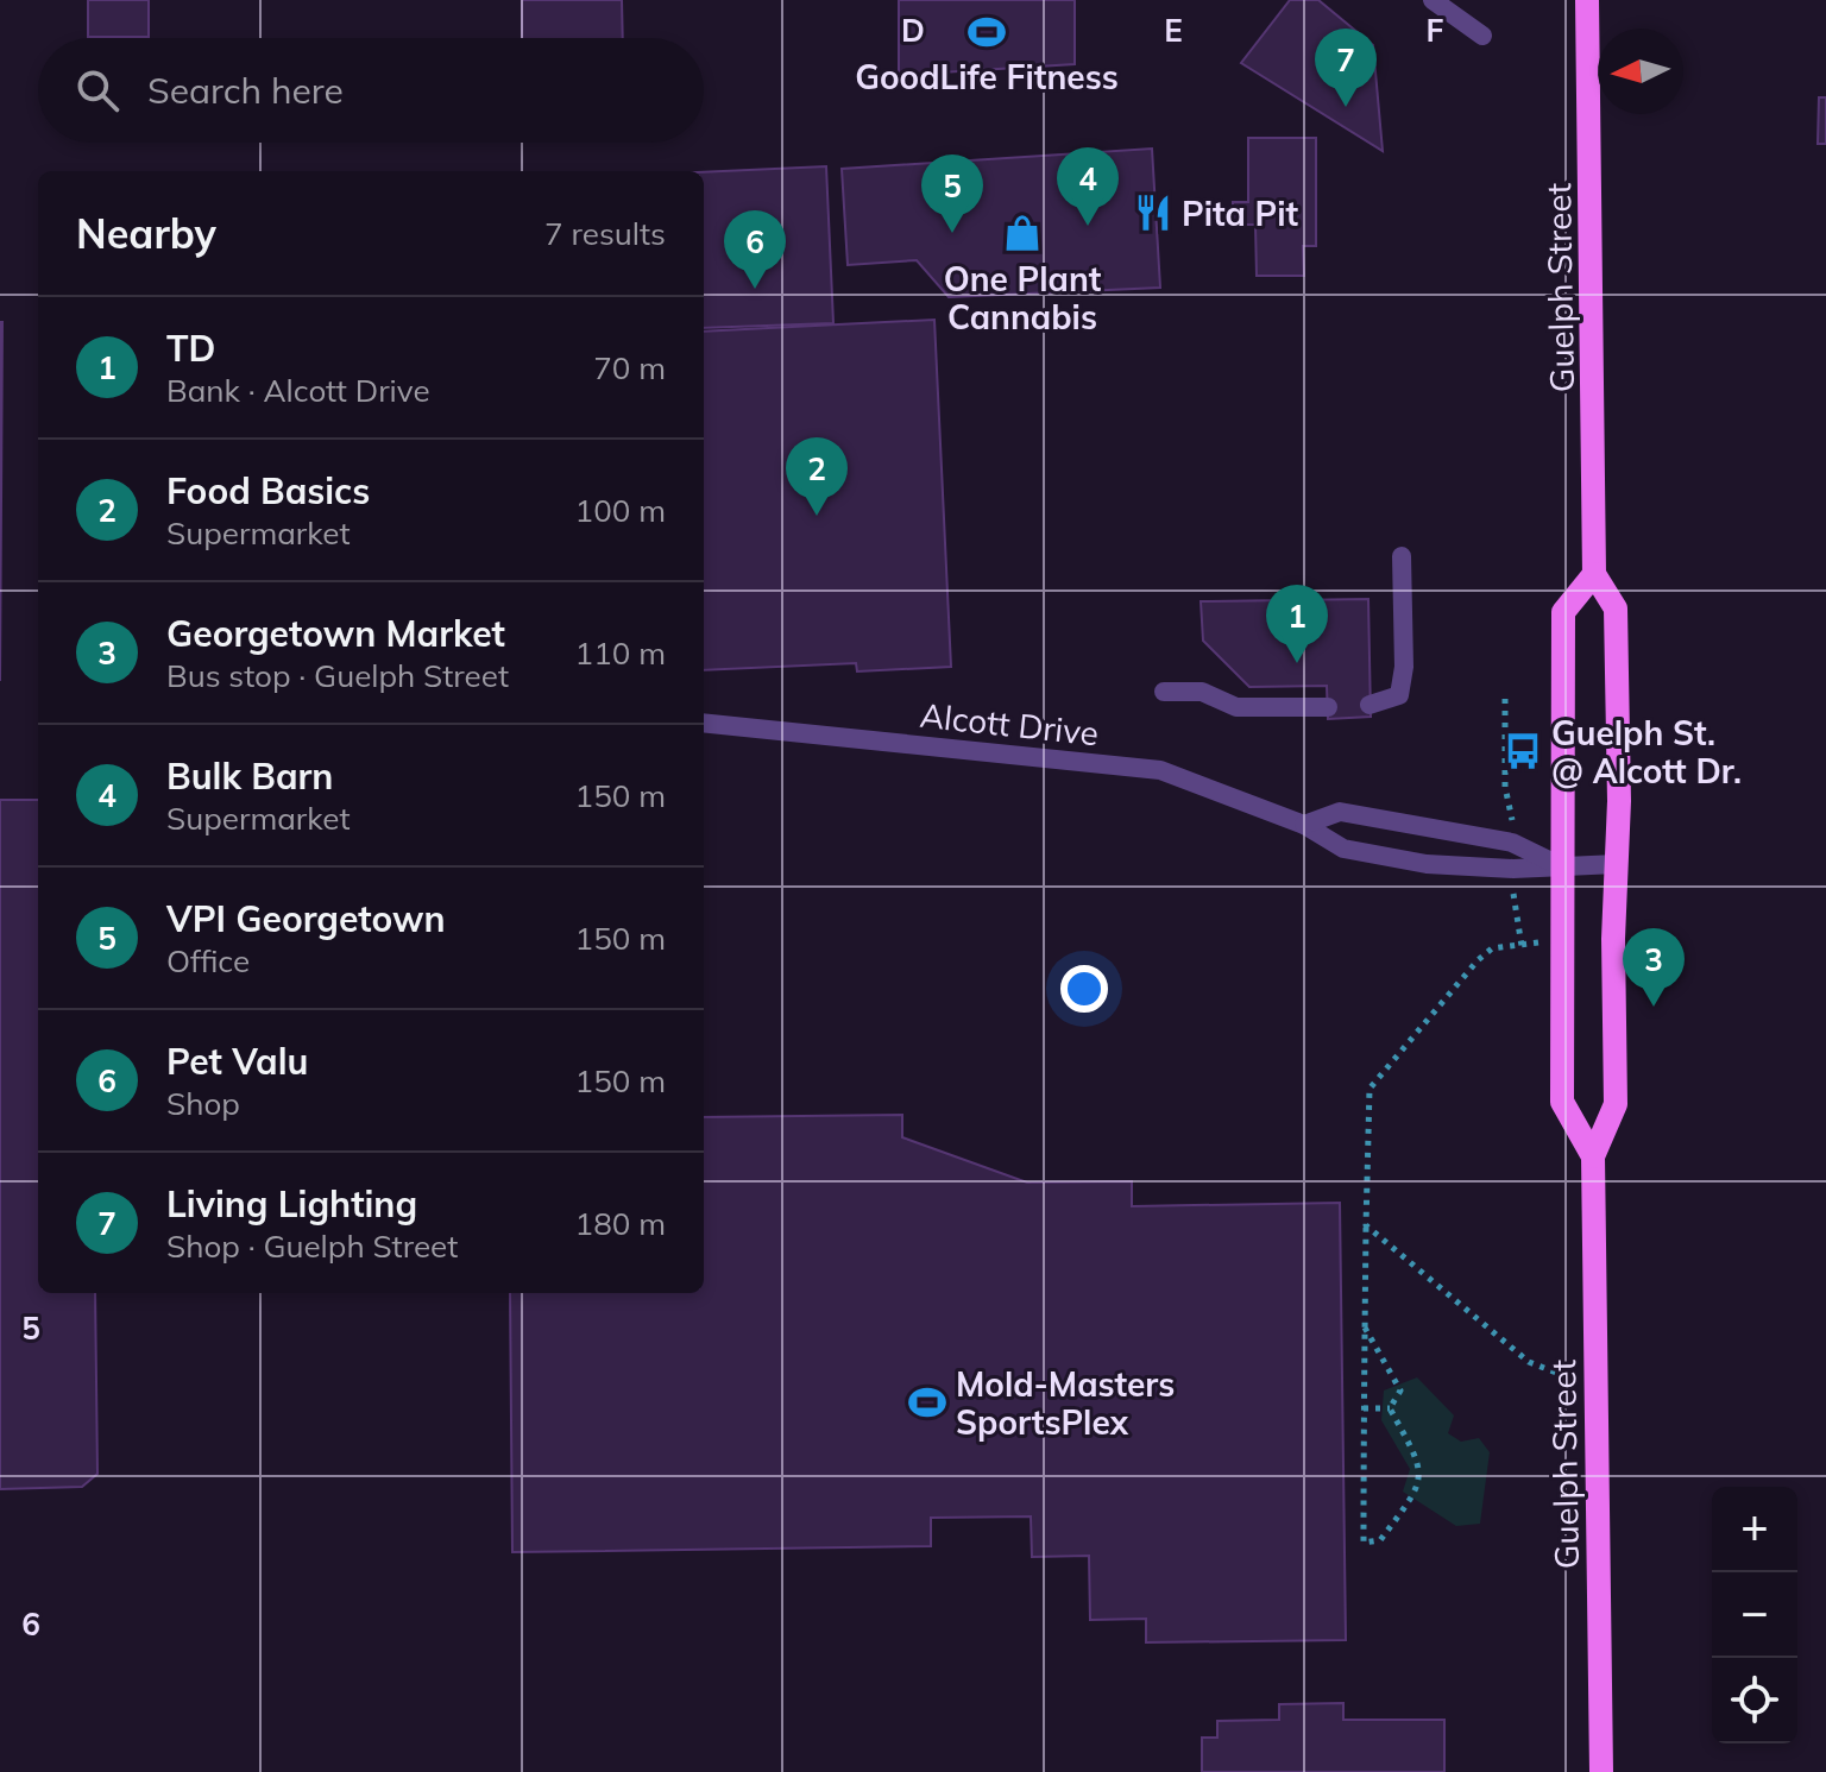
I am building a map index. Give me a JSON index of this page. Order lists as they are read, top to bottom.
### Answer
{
  "streets": {
    "main road": ["Guelph Street"],
    "street": ["Alcott Drive"]
  },
  "crossings": [
    ["Guelph Street", "Alcott Drive"]
  ],
  "places": {
    "sports": ["GoodLife Fitness", "Mold-Masters SportsPlex"],
    "restaurant": ["Pita Pit"],
    "shop": ["One Plant Cannabis"],
    "bus stop": ["Guelph St. @ Alcott Dr."]
  },
  "north": "left",
  "page": {
    "pins": [
      "7",
      "4",
      "5",
      "6",
      "2",
      "1",
      "3"
    ],
    "search": "Search here",
    "heading": ["Nearby", "7 results"],
    "list": [
      {
        "mark": "1",
        "name": "TD",
        "note": "Bank · Alcott Drive",
        "value": "70 m"
      },
      {
        "mark": "2",
        "name": "Food Basics",
        "note": "Supermarket",
        "value": "100 m"
      },
      {
        "mark": "3",
        "name": "Georgetown Market",
        "note": "Bus stop · Guelph Street",
        "value": "110 m"
      },
      {
        "mark": "4",
        "name": "Bulk Barn",
        "note": "Supermarket",
        "value": "150 m"
      },
      {
        "mark": "5",
        "name": "VPI Georgetown",
        "note": "Office",
        "value": "150 m"
      },
      {
        "mark": "6",
        "name": "Pet Valu",
        "note": "Shop",
        "value": "150 m"
      },
      {
        "mark": "7",
        "name": "Living Lighting",
        "note": "Shop · Guelph Street",
        "value": "180 m"
      }
    ],
    "map_buttons": ["+", "−"]
  },
  "grid": {
    "columns": ["D", "E", "F"],
    "rows": ["5", "6"]
  }
}
